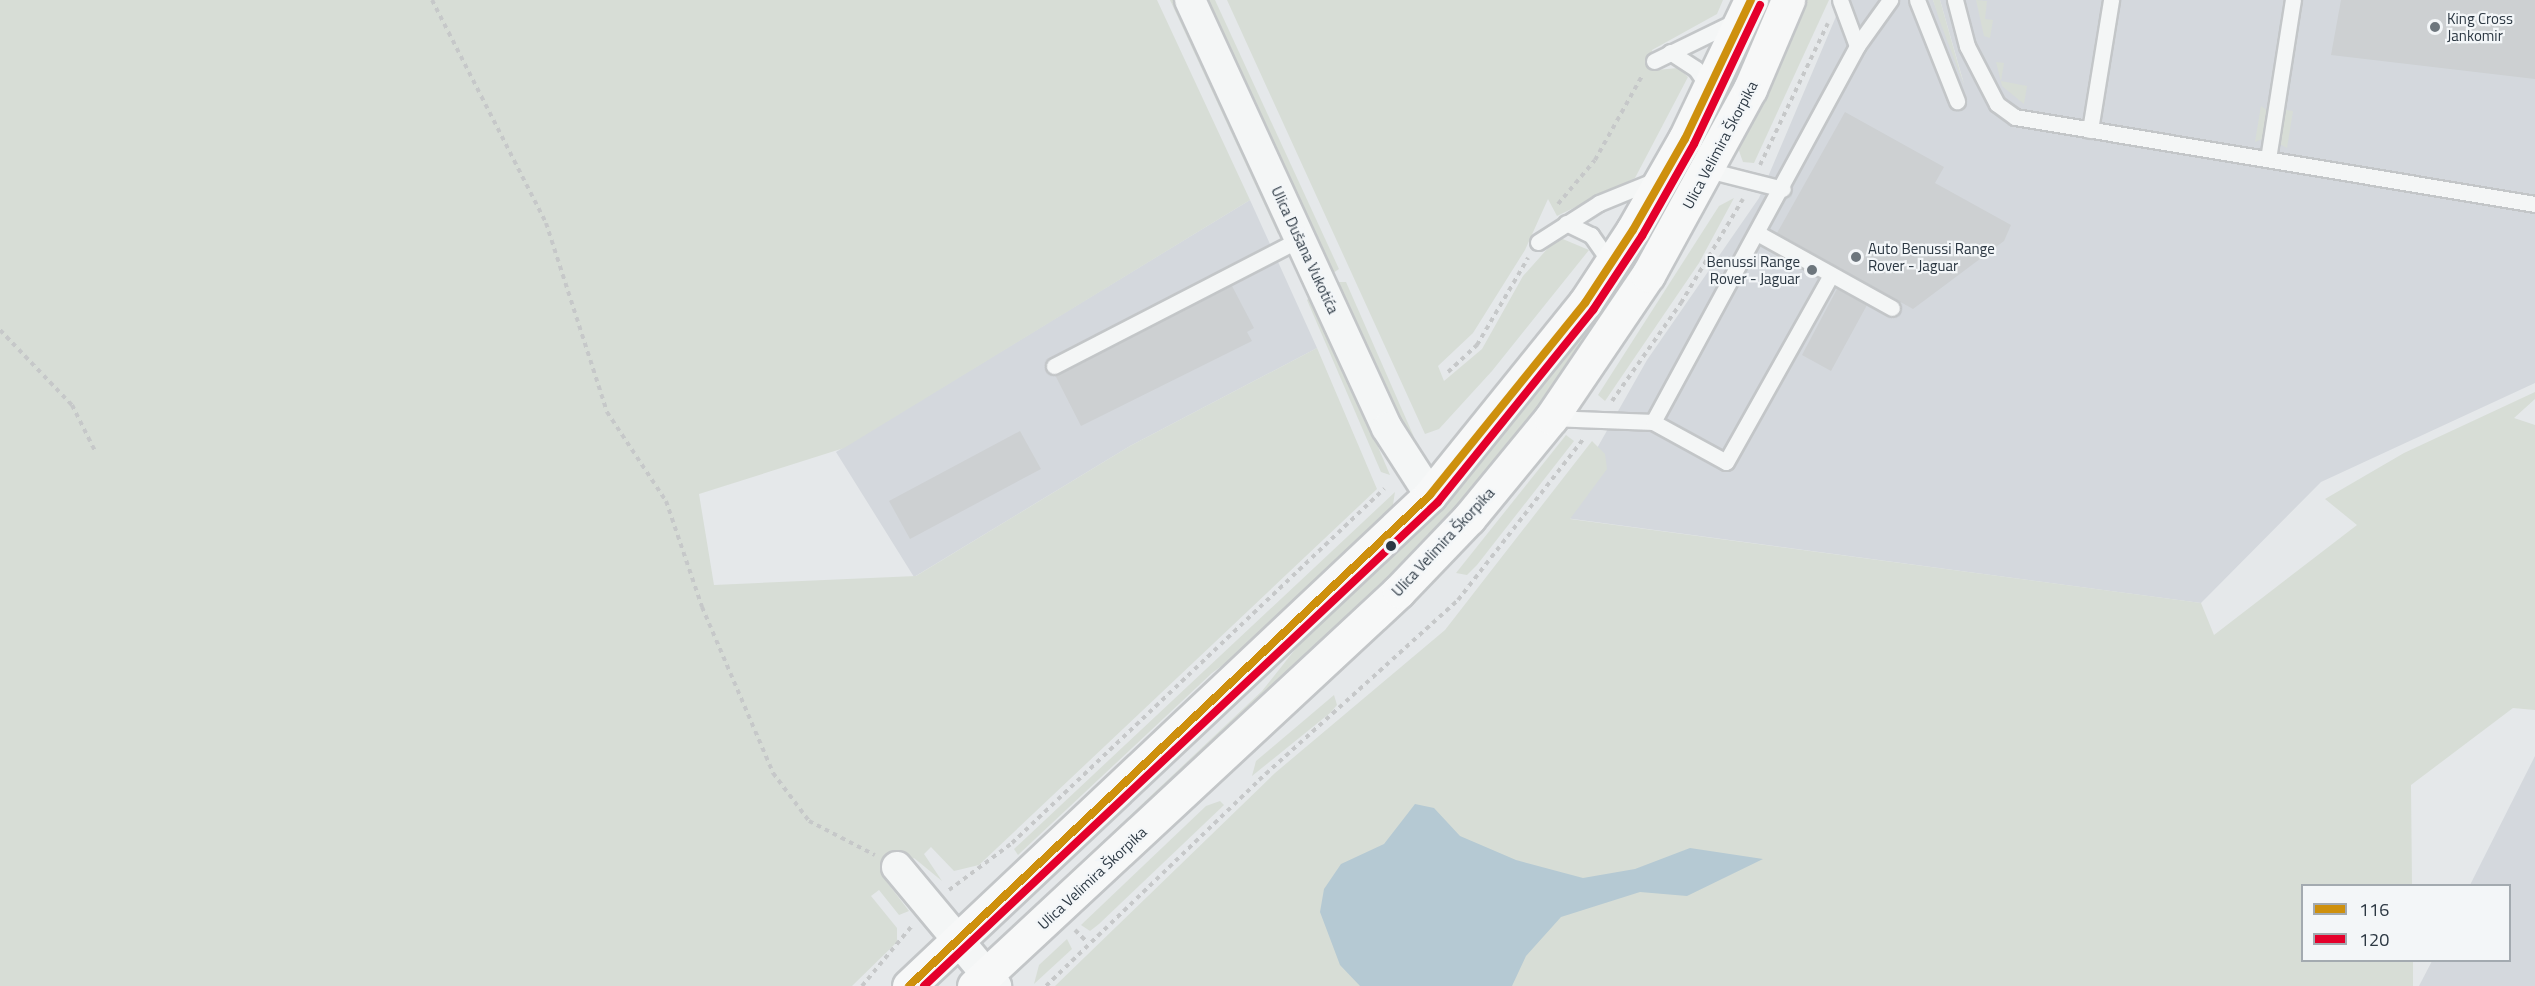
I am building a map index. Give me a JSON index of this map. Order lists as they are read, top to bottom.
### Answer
{
  "streets": {
    "main road": ["Ulica Velimira Škorpika"],
    "street": ["Ulica Dušana Vukotića"]
  },
  "places": ["King Cross Jankomir", "Auto Benussi Range Rover - Jaguar", "Benussi Range Rover - Jaguar"],
  "lines": ["transit line 116", "transit line 120"],
  "legend": ["116", "120"]
}
